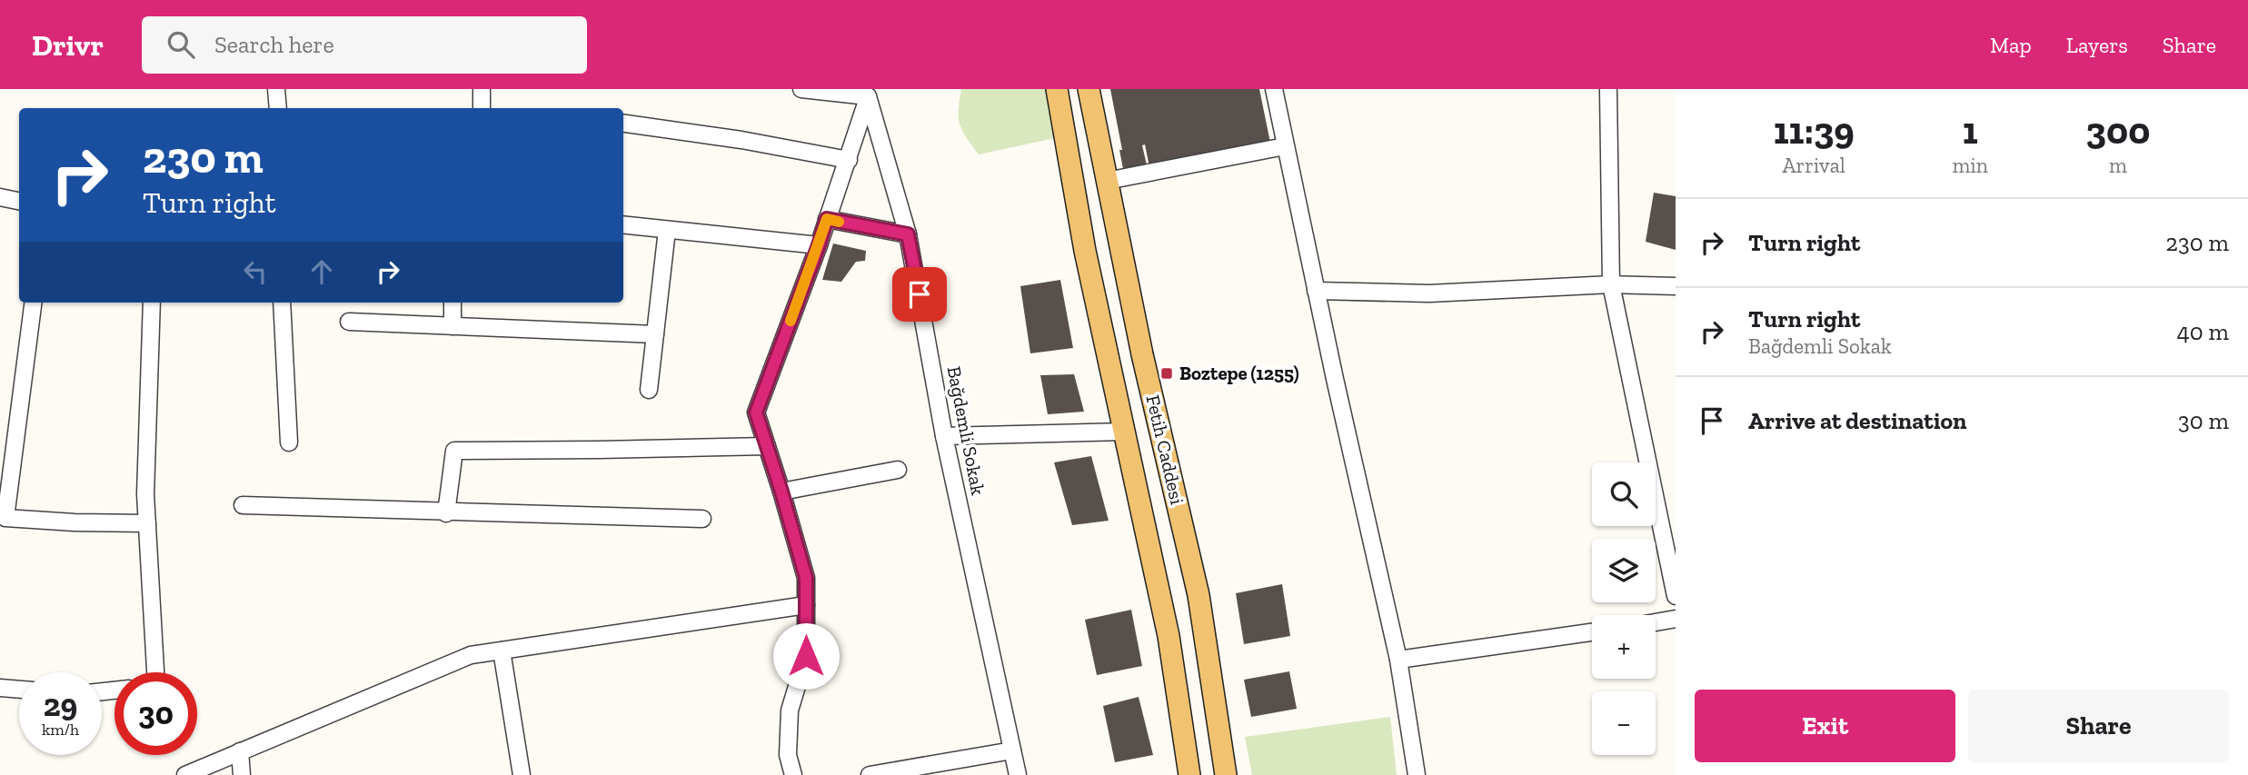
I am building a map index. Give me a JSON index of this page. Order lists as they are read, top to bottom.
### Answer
{
  "streets": {
    "main road": ["Fetih Caddesi"],
    "street": ["Bağdemli Sokak"]
  },
  "places": {
    "transit": ["Boztepe (1255)"]
  },
  "page": {
    "header": "Drivr",
    "search": "Search here",
    "nav": ["Map", "Layers", "Share"],
    "eta": [
      "11:39",
      "Arrival",
      "1",
      "min",
      "300",
      "m"
    ],
    "turn": ["230 m", "Turn right"],
    "list": [
      {
        "name": "Turn right",
        "value": "230 m"
      },
      {
        "name": "Turn right",
        "note": "Bağdemli Sokak",
        "value": "40 m"
      },
      {
        "name": "Arrive at destination",
        "value": "30 m"
      }
    ],
    "map_buttons": ["+", "−"],
    "speed": "29 km/h",
    "limit": "30",
    "buttons": ["Exit", "Share"]
  }
}
